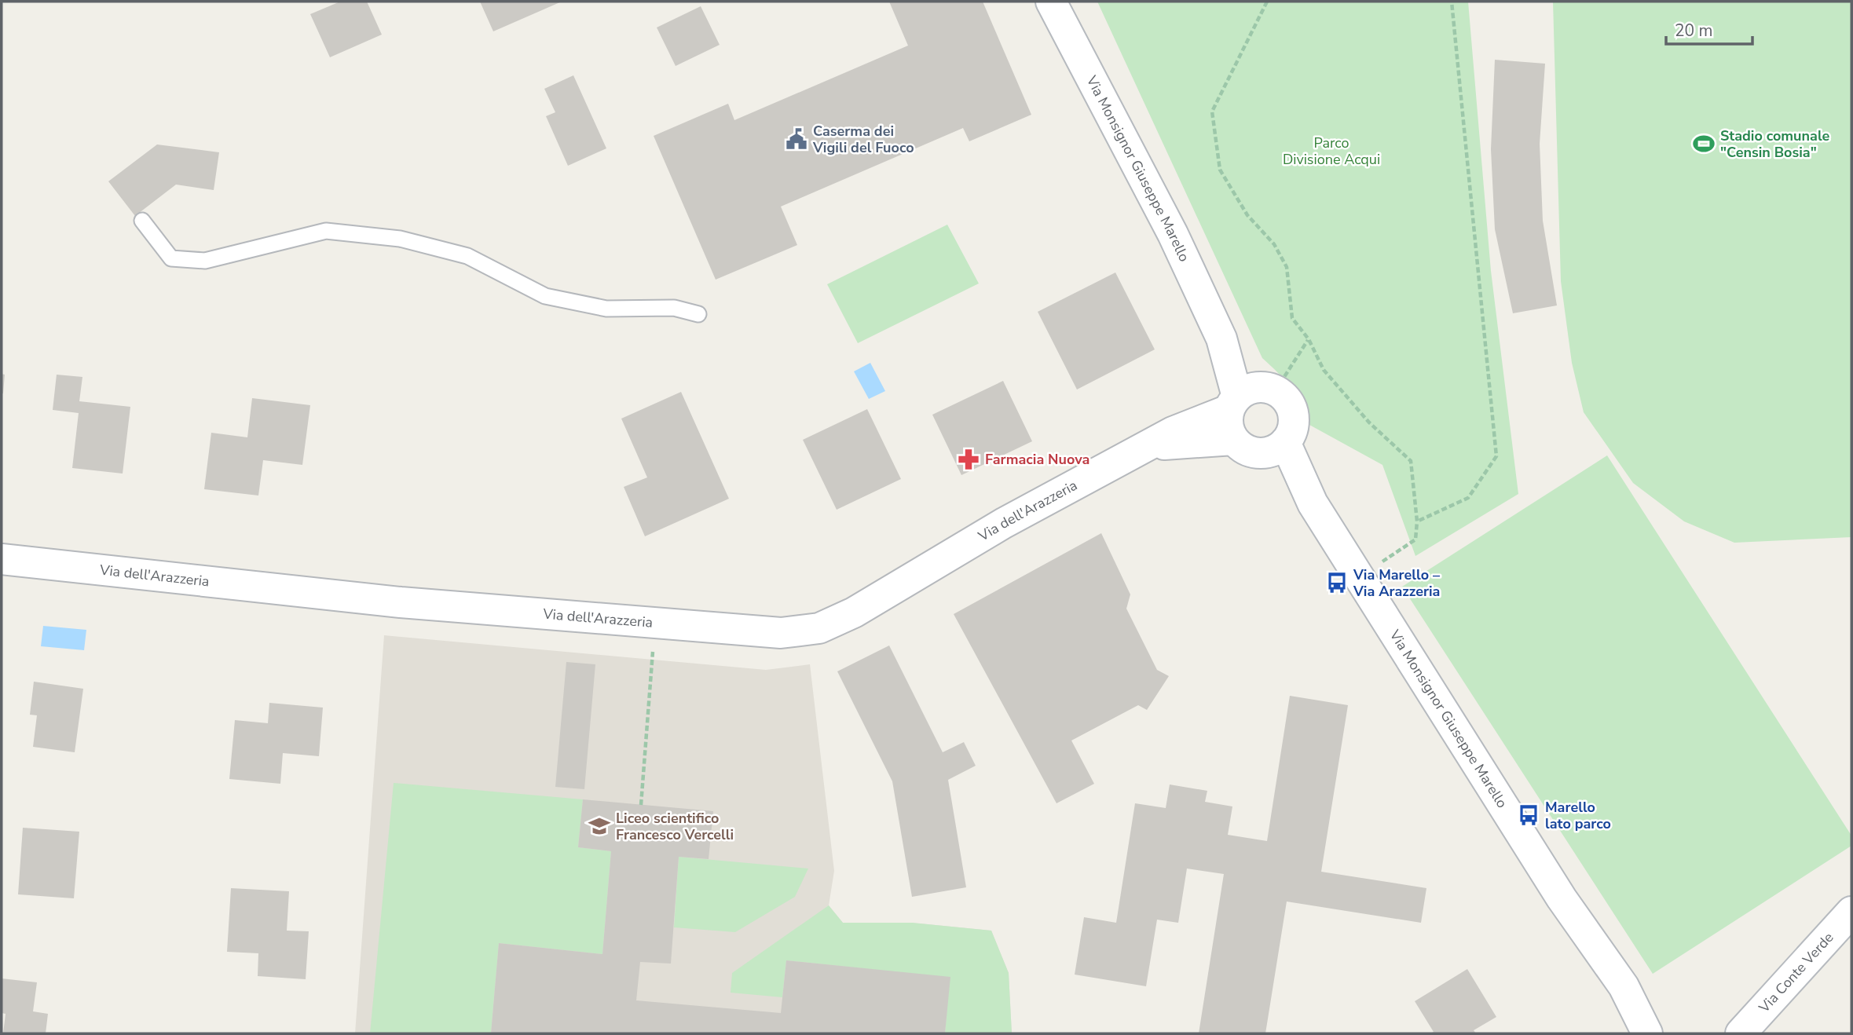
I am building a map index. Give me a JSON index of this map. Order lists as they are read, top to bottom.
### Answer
{
  "streets": {
    "street": ["Via Monsignor Giuseppe Marello", "Via dell'Arazzeria", "Via Conte Verde"]
  },
  "crossings": [
    ["Via Monsignor Giuseppe Marello", "Via dell'Arazzeria"]
  ],
  "parks": ["Parco Divisione Acqui"],
  "places": {
    "public building": ["Caserma dei Vigili del Fuoco"],
    "sports": ["Stadio comunale \"Censin Bosia\""],
    "pharmacy": ["Farmacia Nuova"],
    "bus stop": ["Via Marello – Via Arazzeria", "Marello lato parco"],
    "school or university": ["Liceo scientifico Francesco Vercelli"]
  },
  "scale_bar": "20 m"
}
